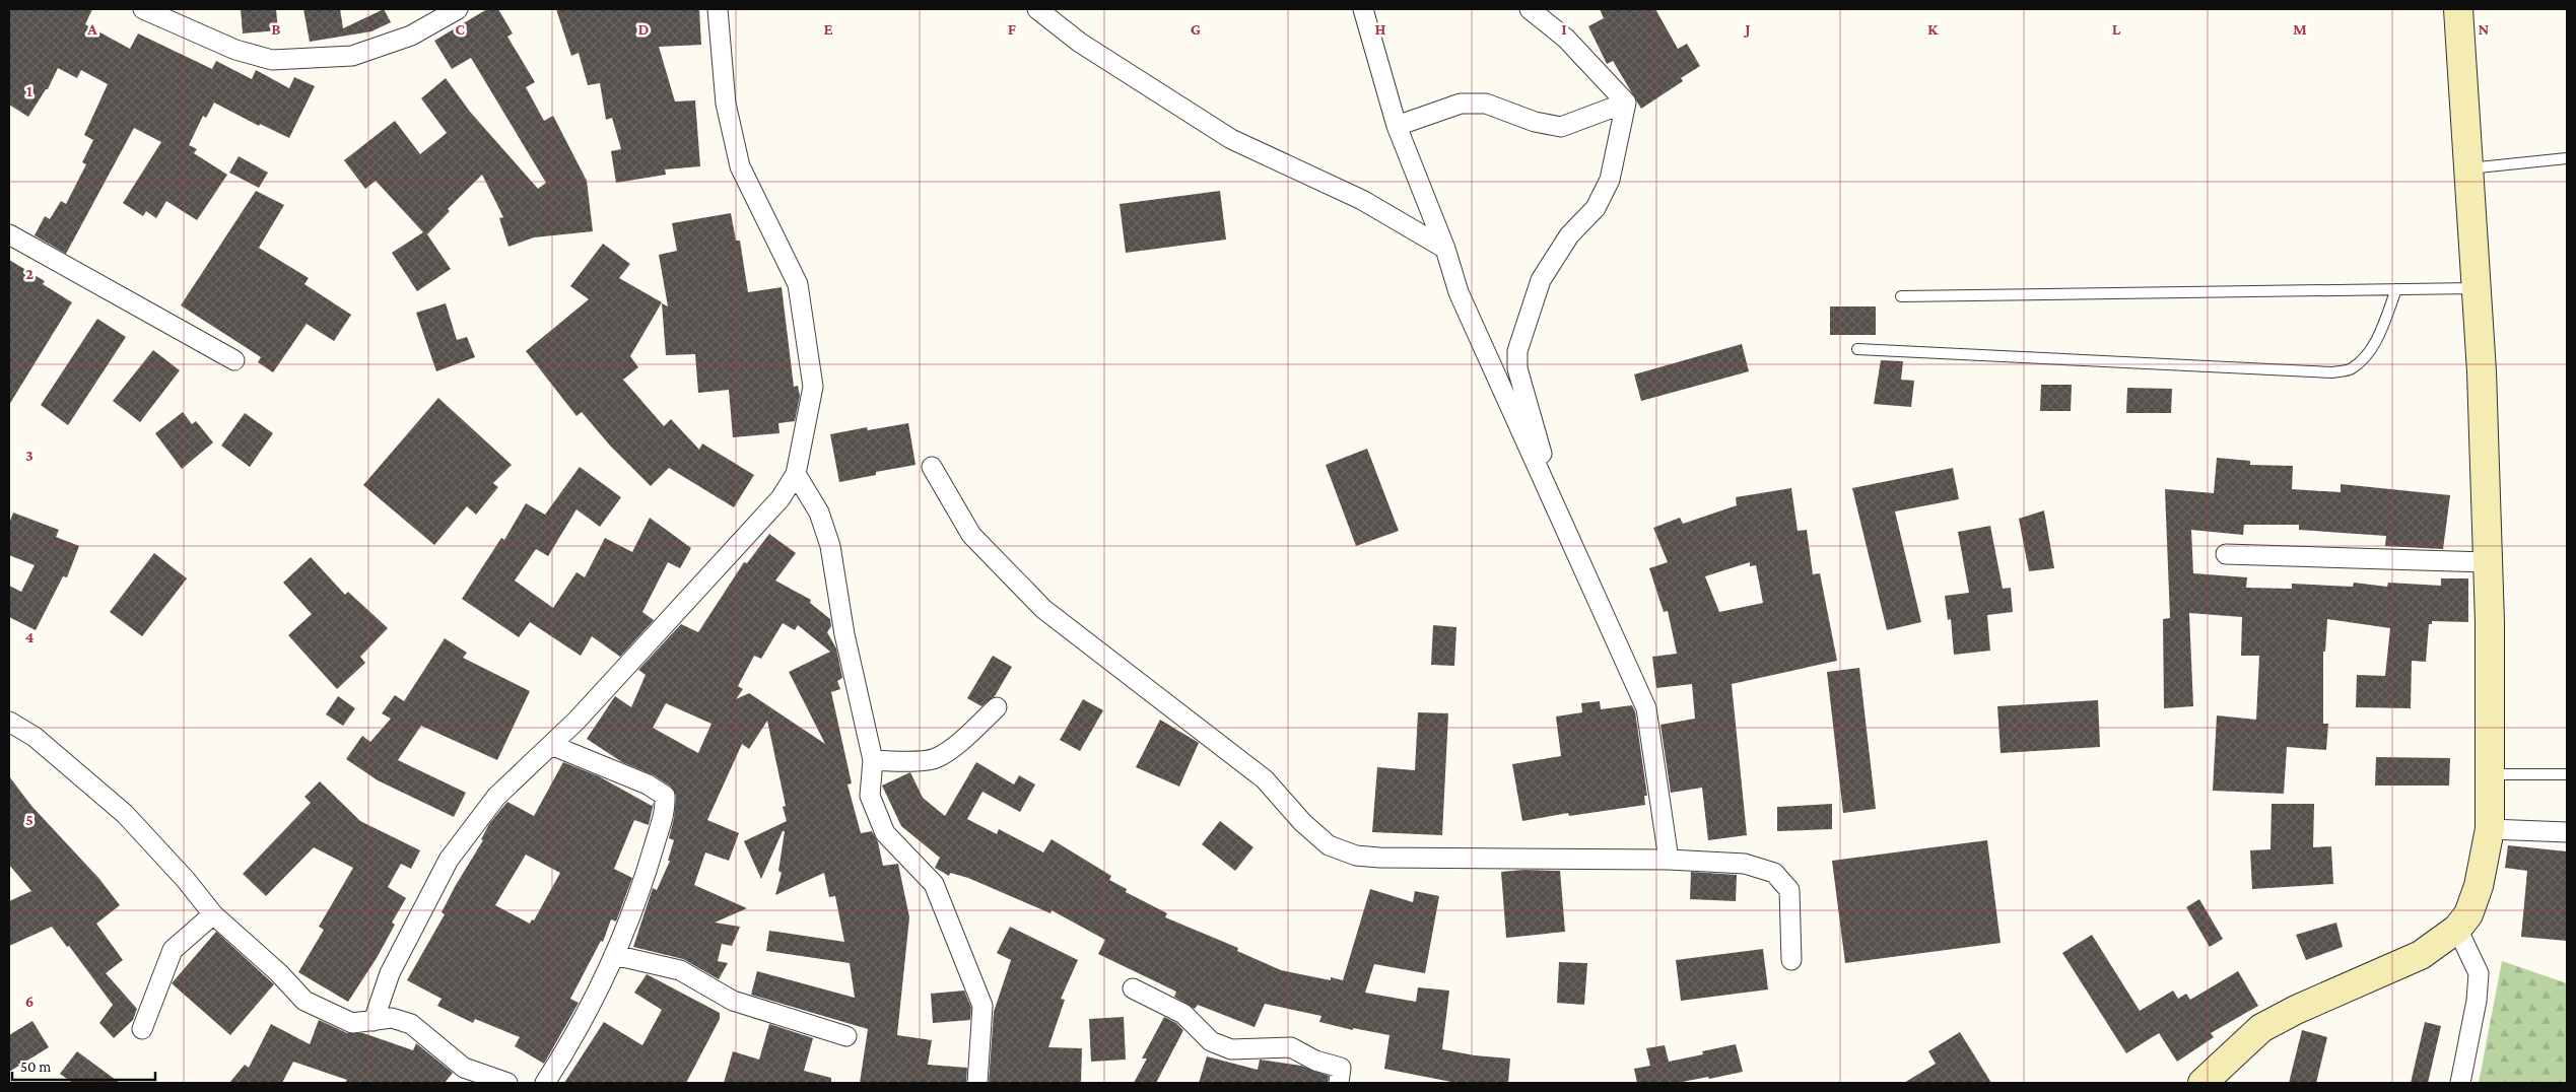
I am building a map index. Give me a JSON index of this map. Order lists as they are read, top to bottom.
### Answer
{
  "scale_bar": "50 m",
  "grid": {
    "columns": [
      "A",
      "B",
      "C",
      "D",
      "E",
      "F",
      "G",
      "H",
      "I",
      "J",
      "K",
      "L",
      "M",
      "N"
    ],
    "rows": [
      "1",
      "2",
      "3",
      "4",
      "5",
      "6"
    ]
  }
}
